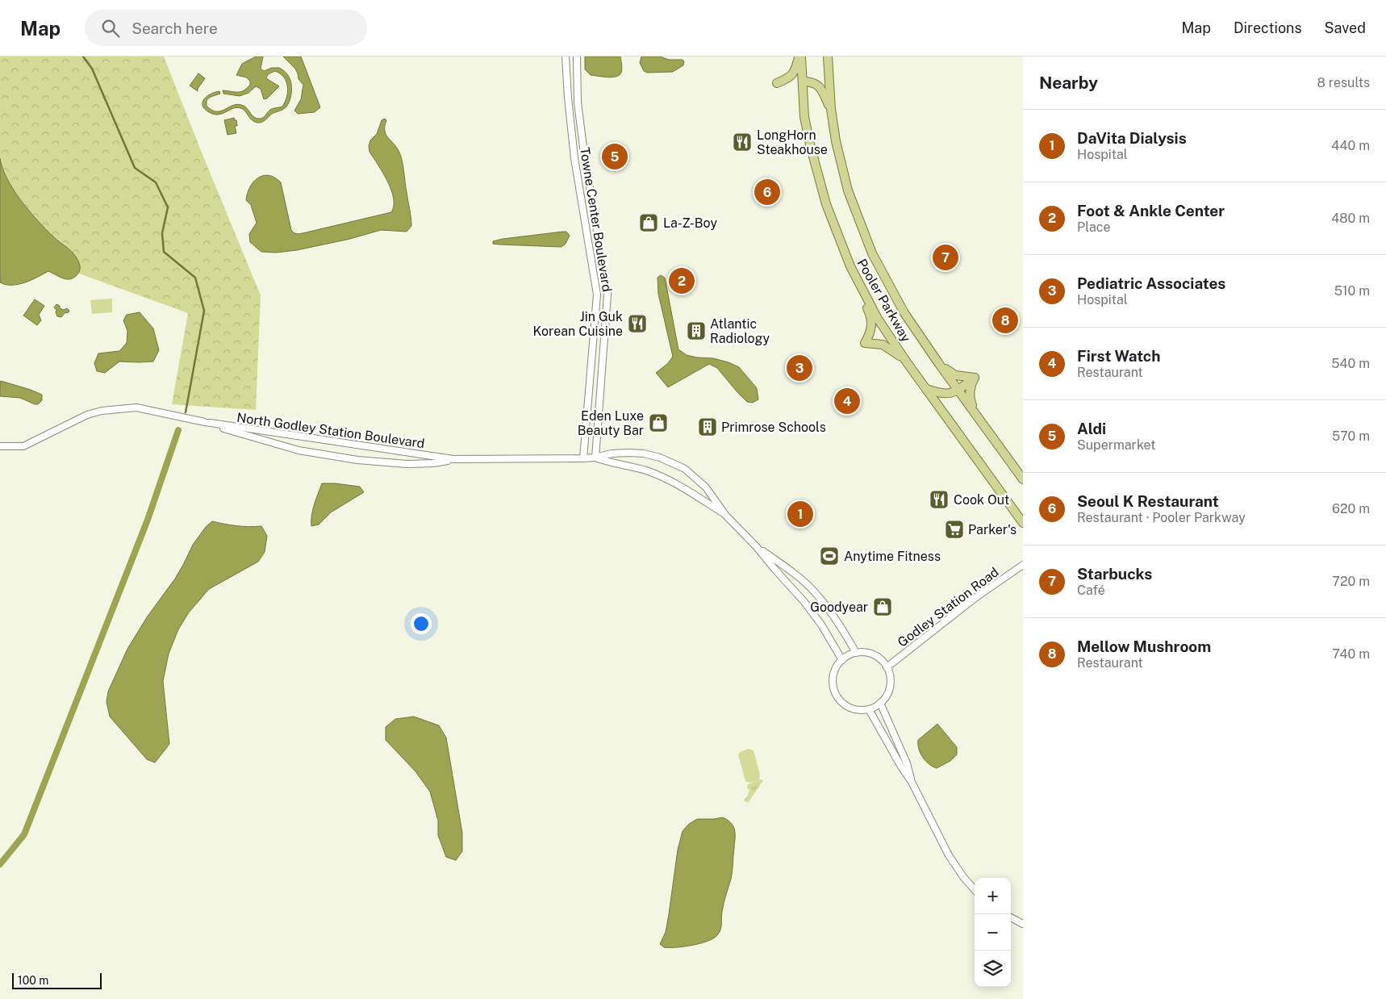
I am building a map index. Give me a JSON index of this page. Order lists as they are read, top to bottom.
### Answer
{
  "streets": {
    "main road": ["Pooler Parkway"],
    "street": ["Towne Center Boulevard", "North Godley Station Boulevard", "Godley Station Road"]
  },
  "crossings": [
    ["Towne Center Boulevard", "North Godley Station Boulevard"],
    ["North Godley Station Boulevard", "Godley Station Road"]
  ],
  "places": {
    "restaurant": ["LongHorn Steakhouse", "Jin Guk Korean Cuisine", "Cook Out"],
    "shop": ["La-Z-Boy", "Eden Luxe Beauty Bar", "Goodyear"],
    "building": ["Atlantic Radiology", "Primrose Schools"],
    "supermarket": ["Parker's"],
    "sports": ["Anytime Fitness"]
  },
  "scale_bar": "100 m",
  "page": {
    "header": "Map",
    "search": "Search here",
    "nav": ["Map", "Directions", "Saved"],
    "heading": ["Nearby", "8 results"],
    "list": [
      {
        "mark": "1",
        "name": "DaVita Dialysis",
        "note": "Hospital",
        "value": "440 m"
      },
      {
        "mark": "2",
        "name": "Foot & Ankle Center",
        "note": "Place",
        "value": "480 m"
      },
      {
        "mark": "3",
        "name": "Pediatric Associates",
        "note": "Hospital",
        "value": "510 m"
      },
      {
        "mark": "4",
        "name": "First Watch",
        "note": "Restaurant",
        "value": "540 m"
      },
      {
        "mark": "5",
        "name": "Aldi",
        "note": "Supermarket",
        "value": "570 m"
      },
      {
        "mark": "6",
        "name": "Seoul K Restaurant",
        "note": "Restaurant · Pooler Parkway",
        "value": "620 m"
      },
      {
        "mark": "7",
        "name": "Starbucks",
        "note": "Café",
        "value": "720 m"
      },
      {
        "mark": "8",
        "name": "Mellow Mushroom",
        "note": "Restaurant",
        "value": "740 m"
      }
    ],
    "pins": [
      "5",
      "6",
      "7",
      "2",
      "8",
      "3",
      "4",
      "1"
    ],
    "map_buttons": ["+", "−"],
    "scale": "100 m"
  }
}
